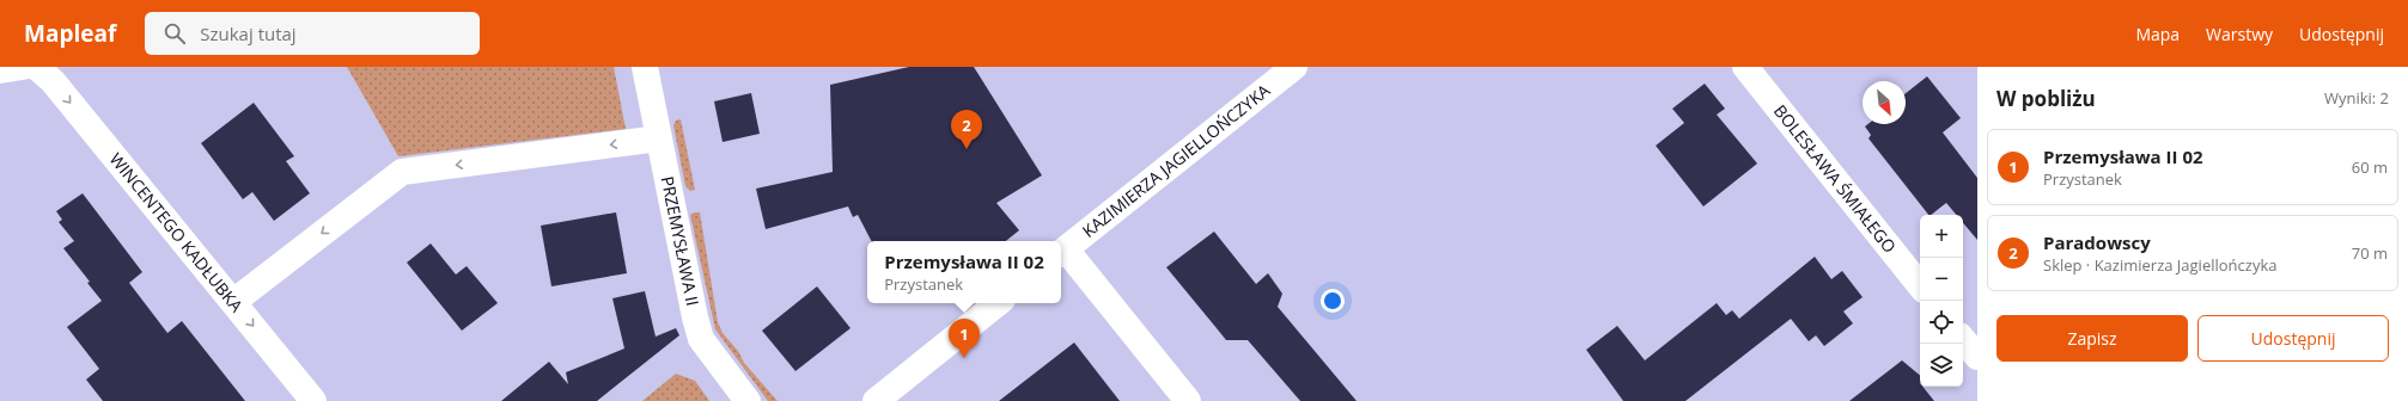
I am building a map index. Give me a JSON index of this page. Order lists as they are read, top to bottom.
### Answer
{
  "streets": {
    "street": [
      "KAZIMIERZA JAGIELLOŃCZYKA",
      "BOLESŁAWA ŚMIAŁEGO",
      "WINCENTEGO KADŁUBKA",
      "PRZEMYSŁAWA II"
    ]
  },
  "one_way": ["WINCENTEGO KADŁUBKA"],
  "north": "bottom right",
  "page": {
    "header": "Mapleaf",
    "search": "Szukaj tutaj",
    "nav": ["Mapa", "Warstwy", "Udostępnij"],
    "heading": ["W pobliżu", "Wyniki: 2"],
    "pins": ["2", "1"],
    "list": [
      {
        "mark": "1",
        "name": "Przemysława II 02",
        "note": "Przystanek",
        "value": "60 m"
      },
      {
        "mark": "2",
        "name": "Paradowscy",
        "note": "Sklep · Kazimierza Jagiellończyka",
        "value": "70 m"
      }
    ],
    "map_buttons": ["+", "−"],
    "popup": ["Przemysława II 02", "Przystanek"],
    "buttons": ["Zapisz", "Udostępnij"]
  }
}
